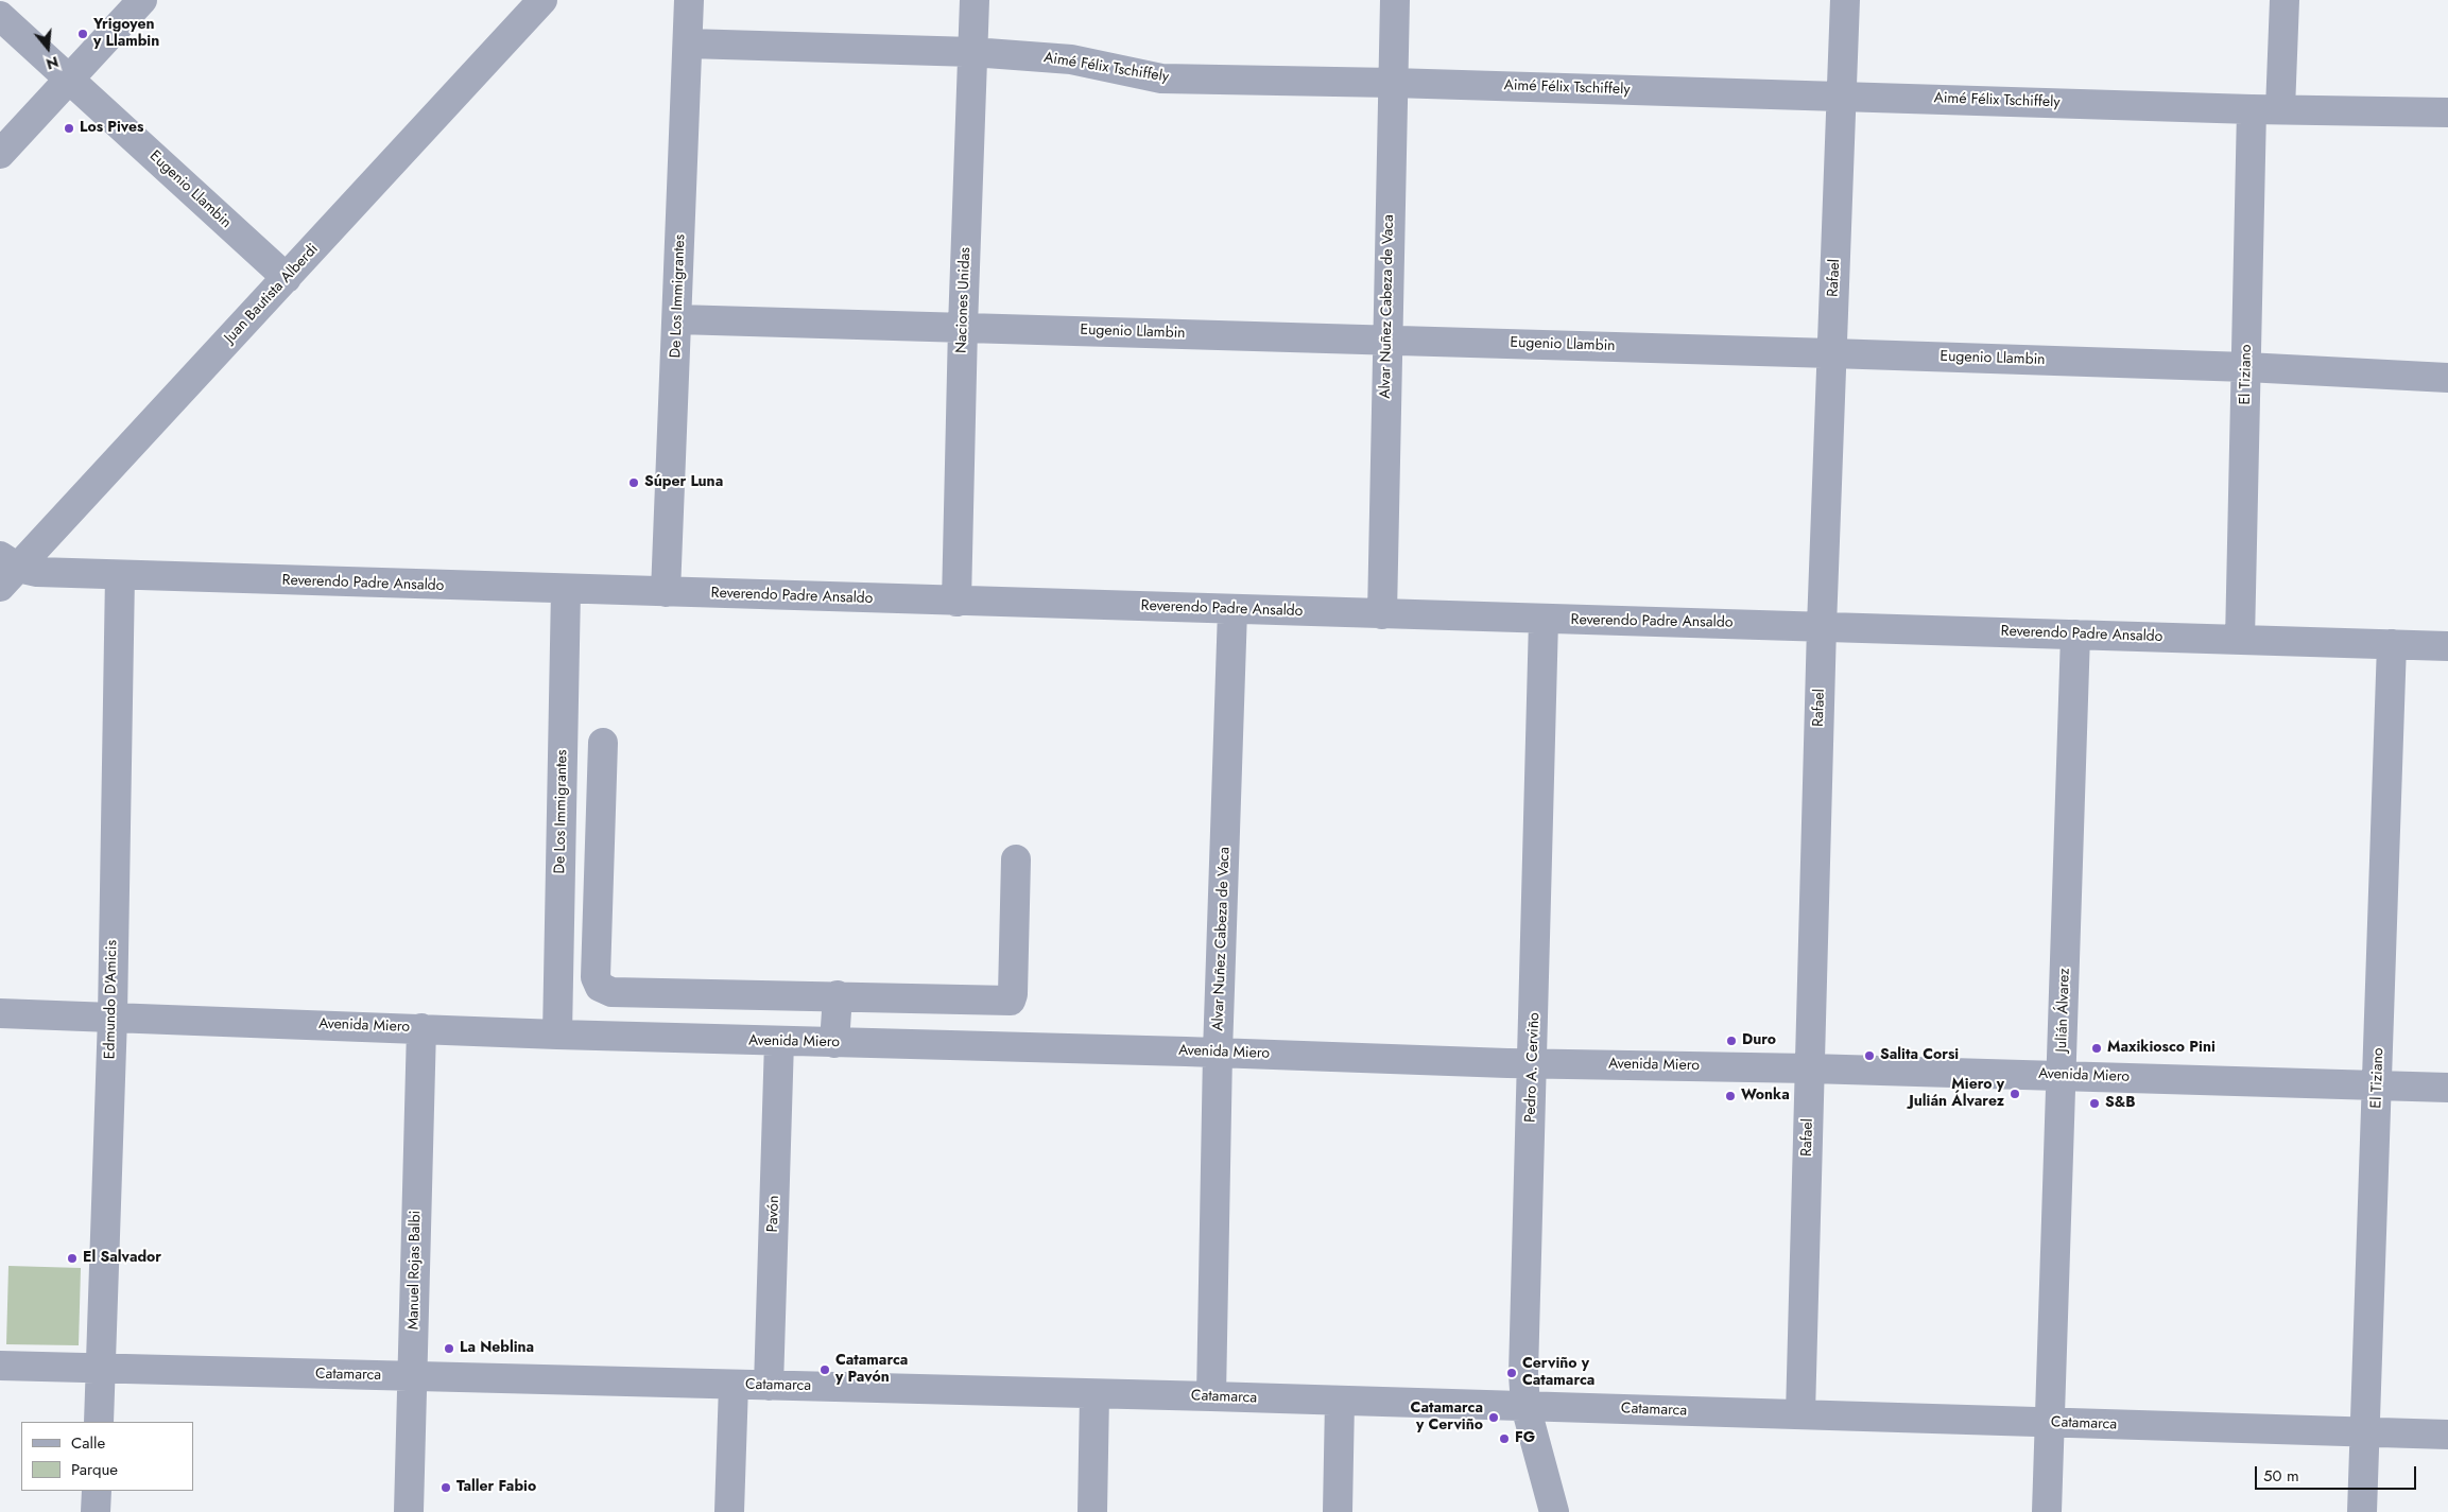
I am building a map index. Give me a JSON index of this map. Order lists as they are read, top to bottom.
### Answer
{
  "streets": {
    "street": [
      "Aimé Félix Tschiffely",
      "Eugenio Llambin",
      "Rafael",
      "Juan Bautista Alberdi",
      "De Los Immigrantes",
      "Naciones Unidas",
      "Alvar Nuñez Cabeza de Vaca",
      "El Tiziano",
      "Reverendo Padre Ansaldo",
      "Edmundo D'Amicis",
      "Julián Álvarez",
      "Avenida Miero",
      "Pedro A. Cerviño",
      "Pavón",
      "Manuel Rojas Balbi",
      "Catamarca"
    ]
  },
  "crossings": [
    ["Aimé Félix Tschiffely", "Rafael"],
    ["Aimé Félix Tschiffely", "De Los Immigrantes"],
    ["Aimé Félix Tschiffely", "Naciones Unidas"],
    ["Aimé Félix Tschiffely", "Alvar Nuñez Cabeza de Vaca"],
    ["Aimé Félix Tschiffely", "El Tiziano"],
    ["Eugenio Llambin", "Rafael"],
    ["Eugenio Llambin", "Juan Bautista Alberdi"],
    ["Eugenio Llambin", "De Los Immigrantes"],
    ["Eugenio Llambin", "Naciones Unidas"],
    ["Eugenio Llambin", "Alvar Nuñez Cabeza de Vaca"],
    ["Eugenio Llambin", "El Tiziano"],
    ["Rafael", "Reverendo Padre Ansaldo"],
    ["Rafael", "Avenida Miero"],
    ["Rafael", "Catamarca"],
    ["Juan Bautista Alberdi", "Reverendo Padre Ansaldo"],
    ["De Los Immigrantes", "Reverendo Padre Ansaldo"],
    ["De Los Immigrantes", "Avenida Miero"],
    ["Naciones Unidas", "Reverendo Padre Ansaldo"],
    ["Alvar Nuñez Cabeza de Vaca", "Reverendo Padre Ansaldo"],
    ["Alvar Nuñez Cabeza de Vaca", "Avenida Miero"],
    ["Alvar Nuñez Cabeza de Vaca", "Catamarca"],
    ["El Tiziano", "Reverendo Padre Ansaldo"],
    ["El Tiziano", "Avenida Miero"],
    ["El Tiziano", "Catamarca"],
    ["Reverendo Padre Ansaldo", "Edmundo D'Amicis"],
    ["Reverendo Padre Ansaldo", "Julián Álvarez"],
    ["Reverendo Padre Ansaldo", "Pedro A. Cerviño"],
    ["Edmundo D'Amicis", "Avenida Miero"],
    ["Edmundo D'Amicis", "Catamarca"],
    ["Julián Álvarez", "Avenida Miero"],
    ["Julián Álvarez", "Catamarca"],
    ["Avenida Miero", "Pedro A. Cerviño"],
    ["Avenida Miero", "Pavón"],
    ["Avenida Miero", "Manuel Rojas Balbi"],
    ["Pedro A. Cerviño", "Catamarca"],
    ["Pavón", "Catamarca"],
    ["Manuel Rojas Balbi", "Catamarca"]
  ],
  "places": [
    "Yrigoyen y Llambin",
    "Los Pives",
    "Súper Luna",
    "Duro",
    "Maxikiosco Pini",
    "Salita Corsi",
    "Miero y Julián Álvarez",
    "Wonka",
    "S&B",
    "El Salvador",
    "La Neblina",
    "Catamarca y Pavón",
    "Cerviño y Catamarca",
    "Catamarca y Cerviño",
    "FG",
    "Taller Fabio"
  ],
  "legend": ["Calle", "Parque"],
  "scale_bar": "50 m",
  "north": "bottom"
}
